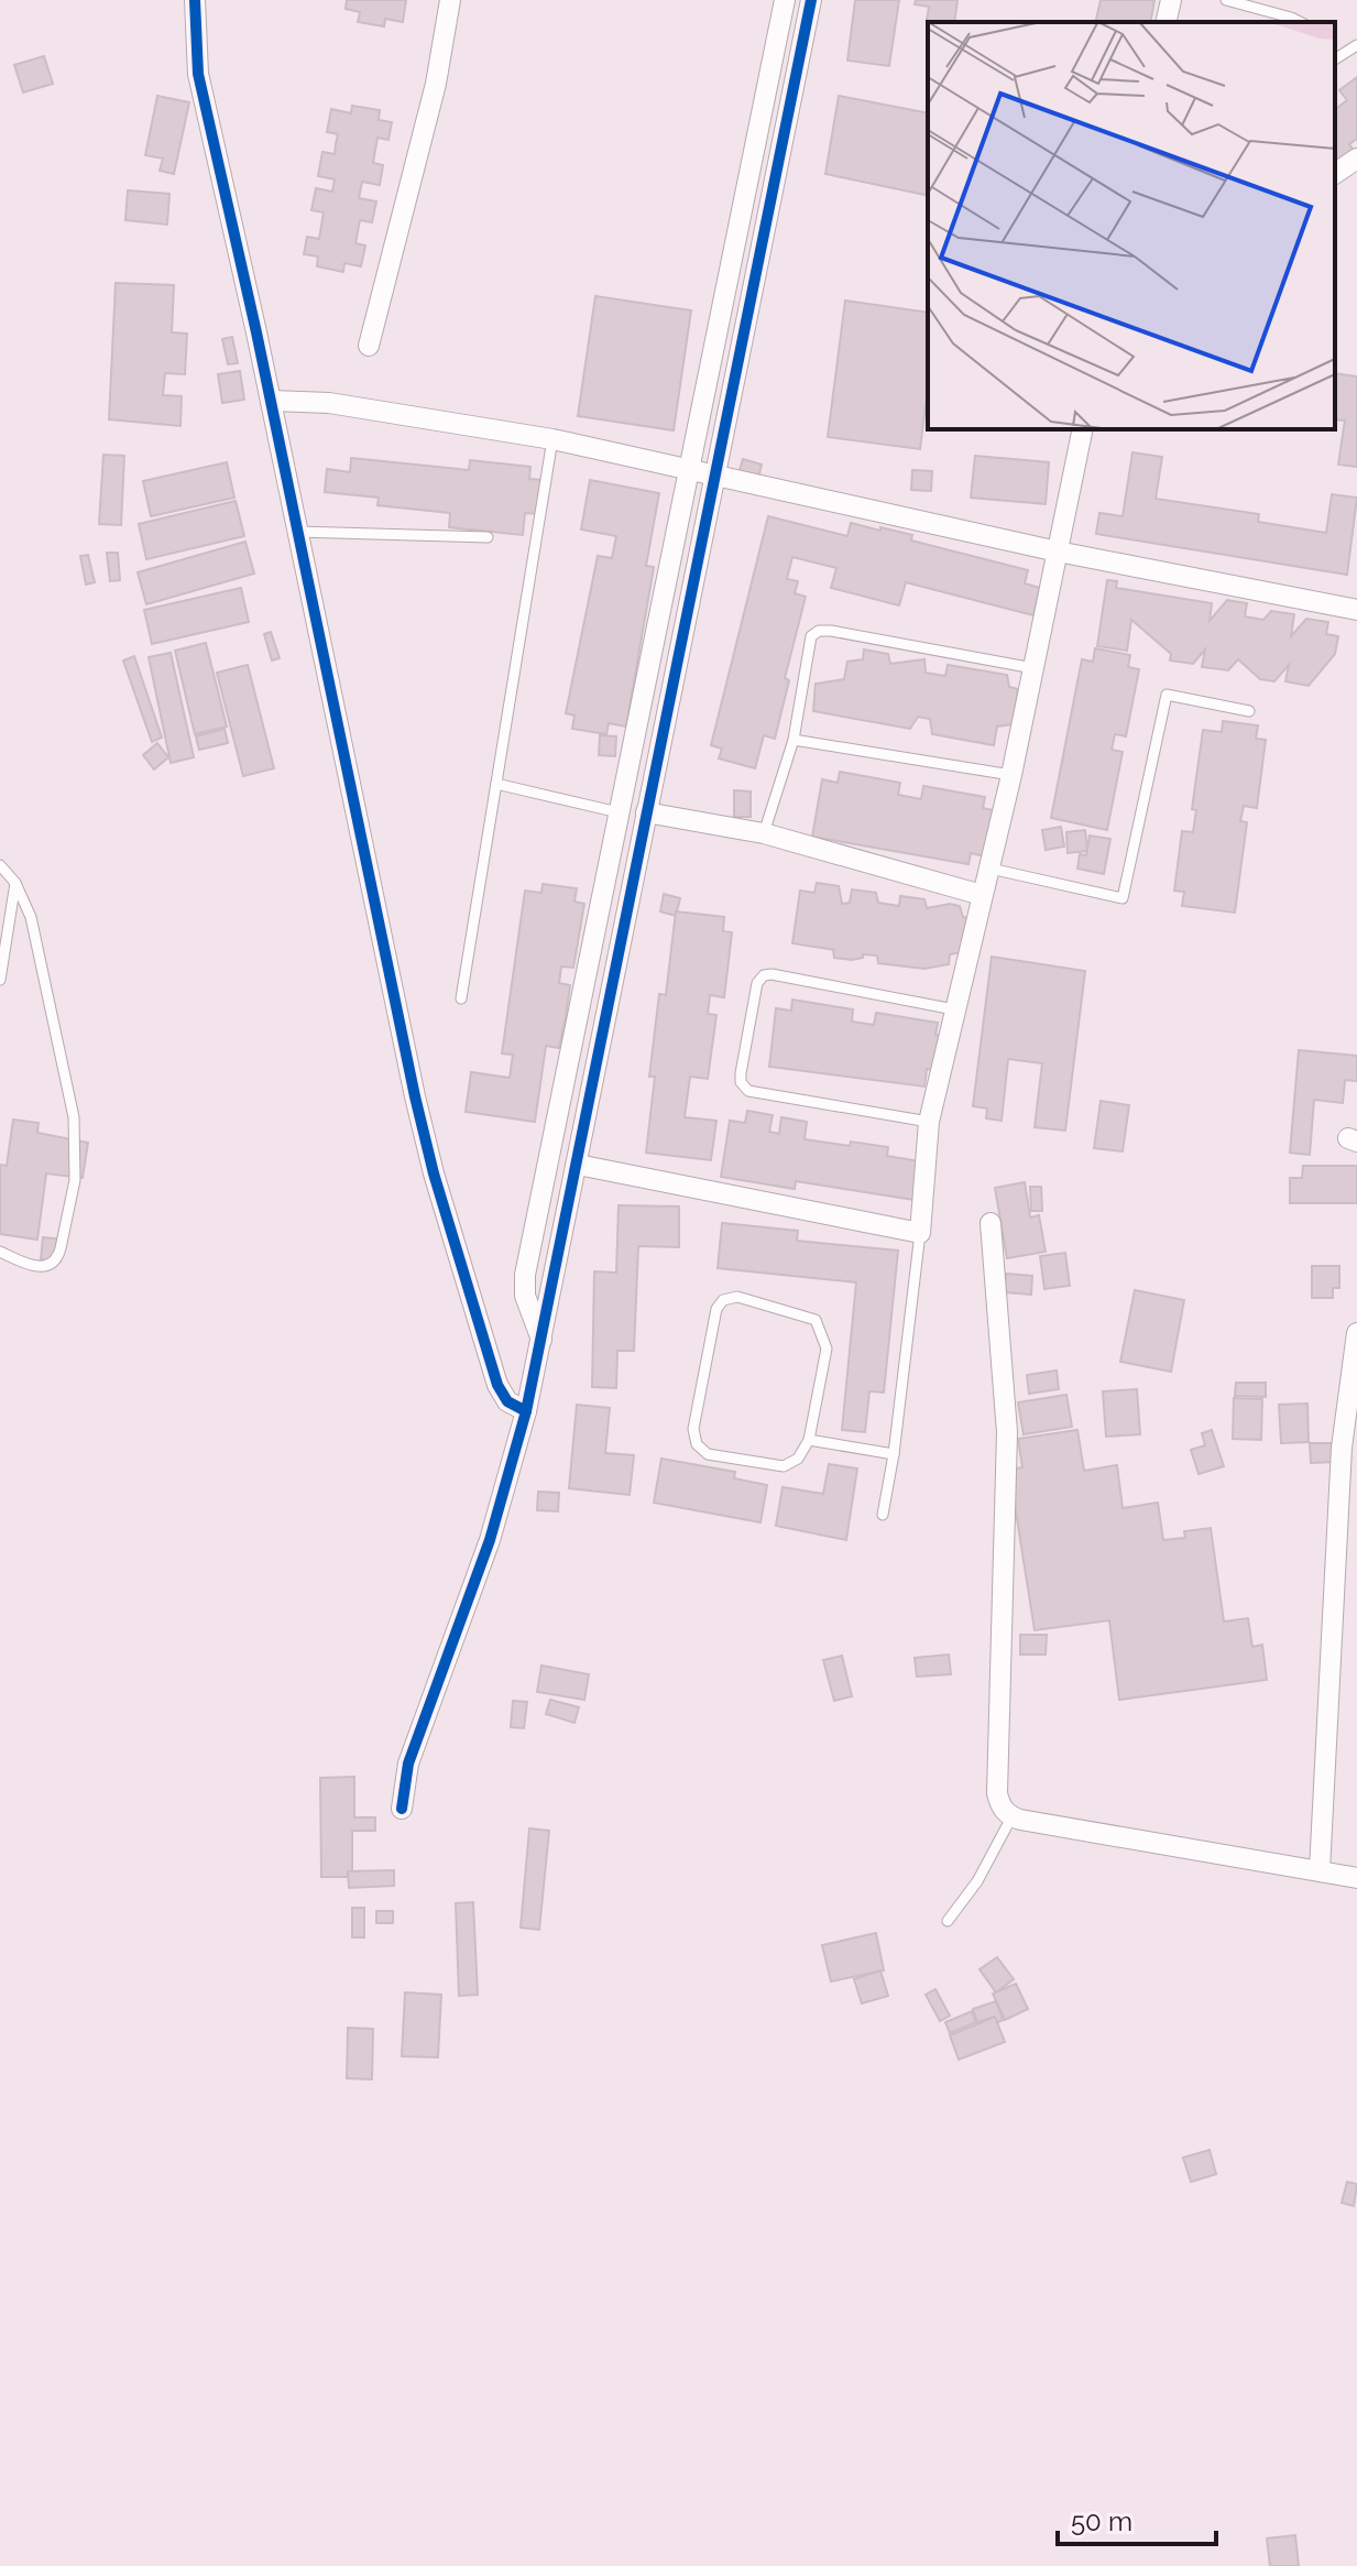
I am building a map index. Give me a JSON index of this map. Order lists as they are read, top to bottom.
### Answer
{
  "scale_bar": "50 m"
}
